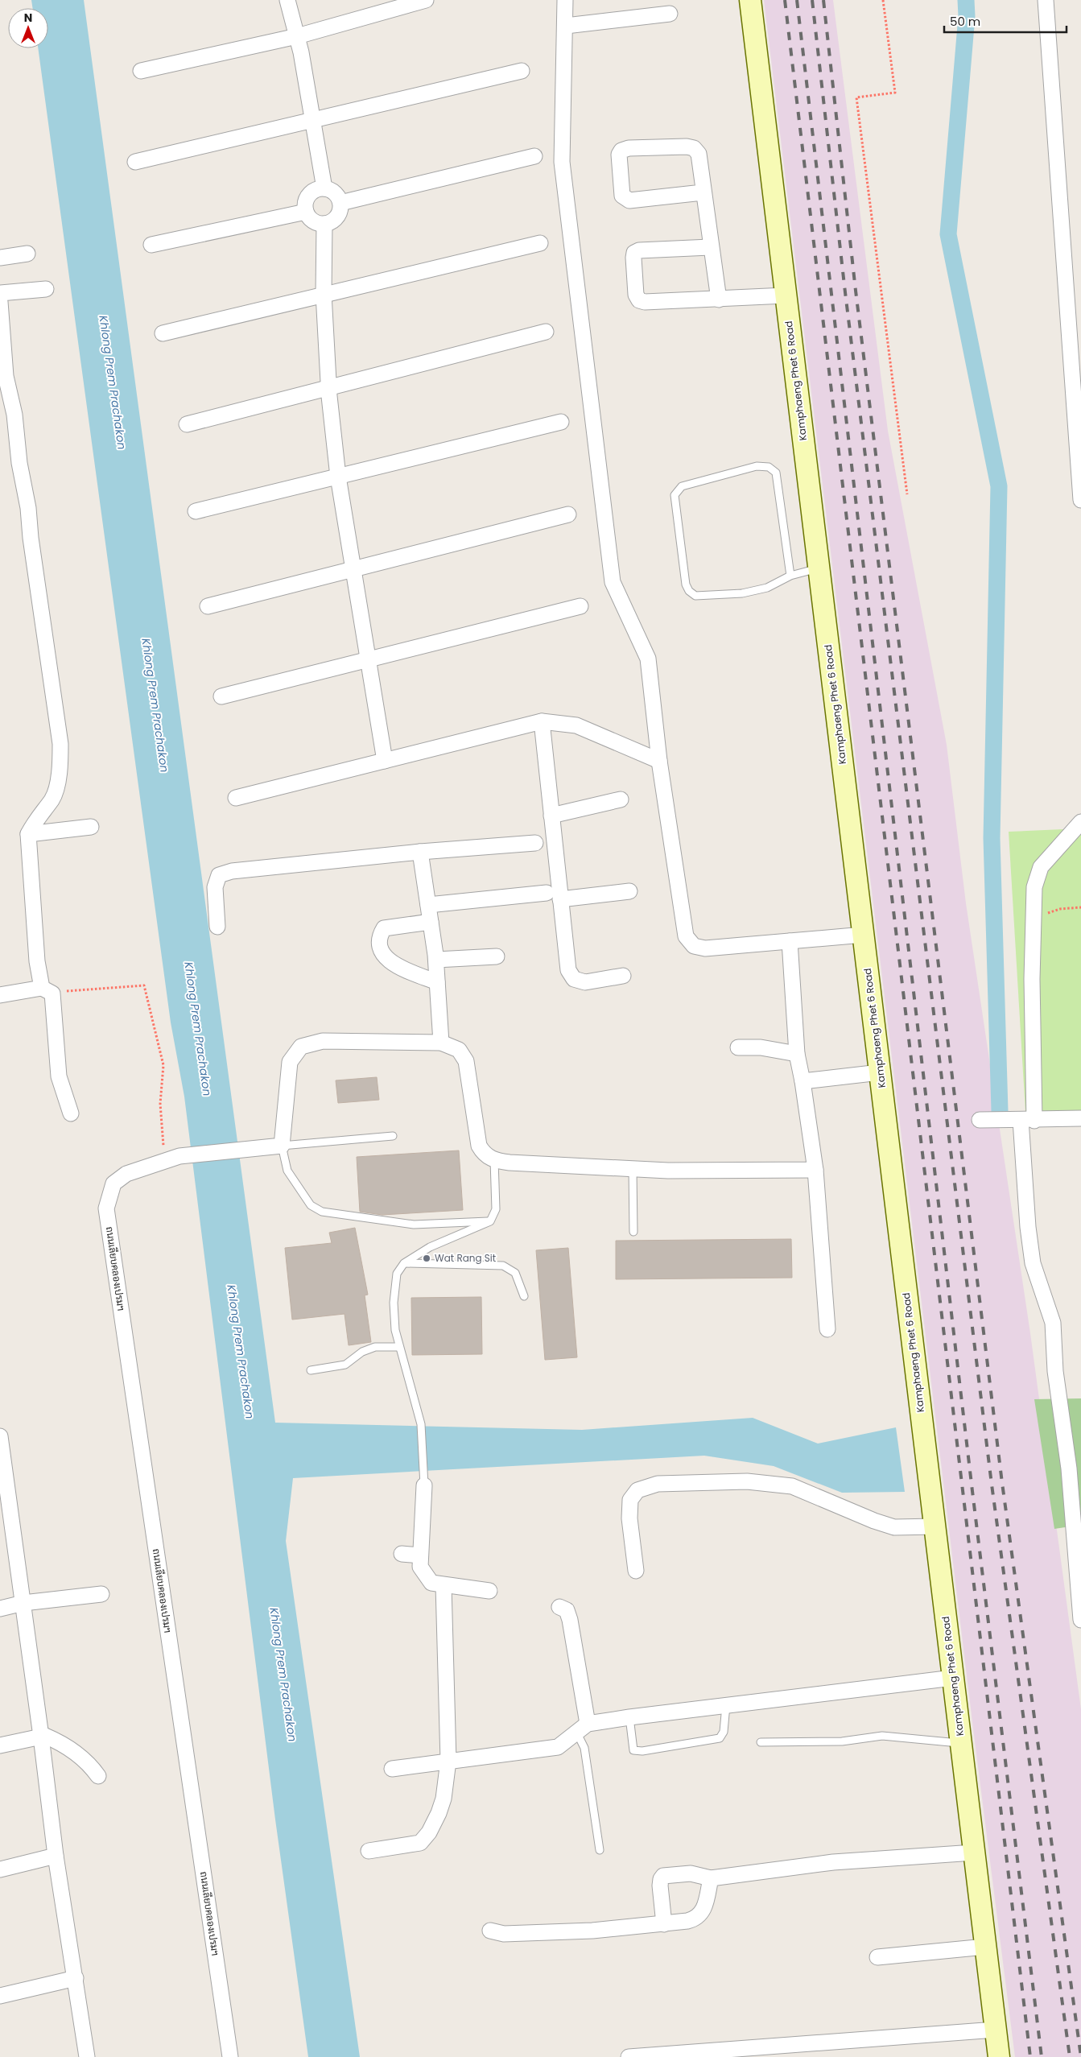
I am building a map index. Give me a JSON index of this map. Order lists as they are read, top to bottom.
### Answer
{
  "streets": {
    "main road": ["Kamphaeng Phet 6 Road"],
    "street": ["ถนนเลียบคลองเปรมฯ"]
  },
  "water": ["Khlong Prem Prachakon"],
  "places": ["Wat Rang Sit"],
  "scale_bar": "50 m",
  "north": "top"
}
